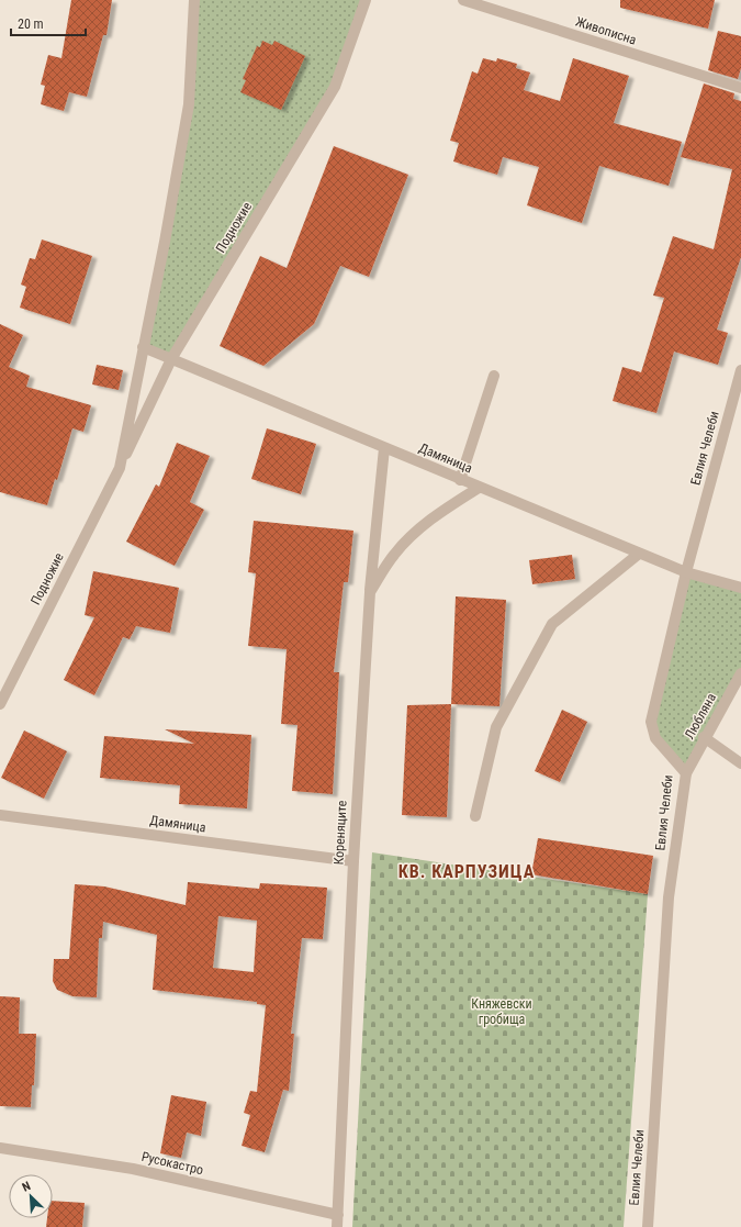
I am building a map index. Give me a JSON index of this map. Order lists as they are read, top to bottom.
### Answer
{
  "streets": {
    "street": [
      "Живописна",
      "Подножие",
      "Евлия Челеби",
      "Дамяница",
      "Любляна",
      "Кореняците",
      "Русокастро"
    ]
  },
  "crossings": [
    ["Подножие", "Дамяница"],
    ["Евлия Челеби", "Дамяница"],
    ["Евлия Челеби", "Любляна"],
    ["Дамяница", "Кореняците"],
    ["Кореняците", "Русокастро"]
  ],
  "districts": ["КВ. КАРПУЗИЦА"],
  "parks": ["Княжевски гробища"],
  "scale_bar": "20 m",
  "north": "top left"
}
